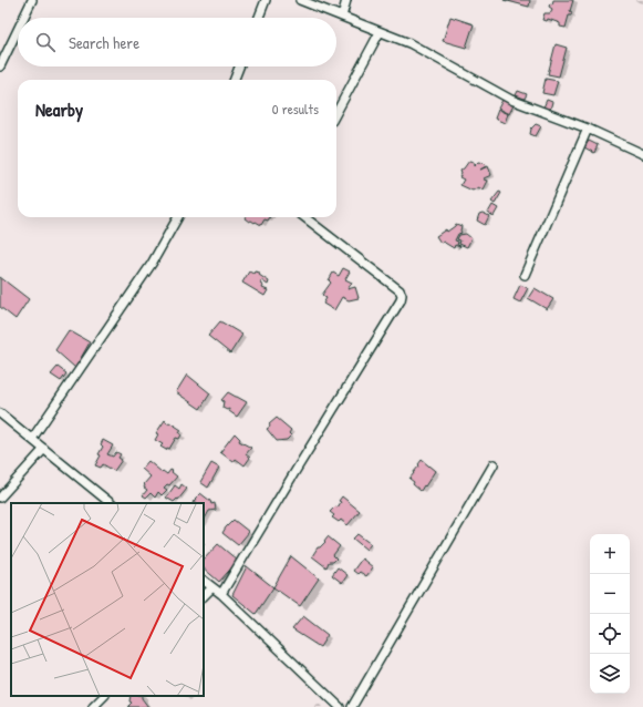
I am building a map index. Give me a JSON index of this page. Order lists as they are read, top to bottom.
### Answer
{
  "page": {
    "search": "Search here",
    "heading": ["Nearby", "0 results"],
    "map_buttons": ["+", "−"]
  }
}
